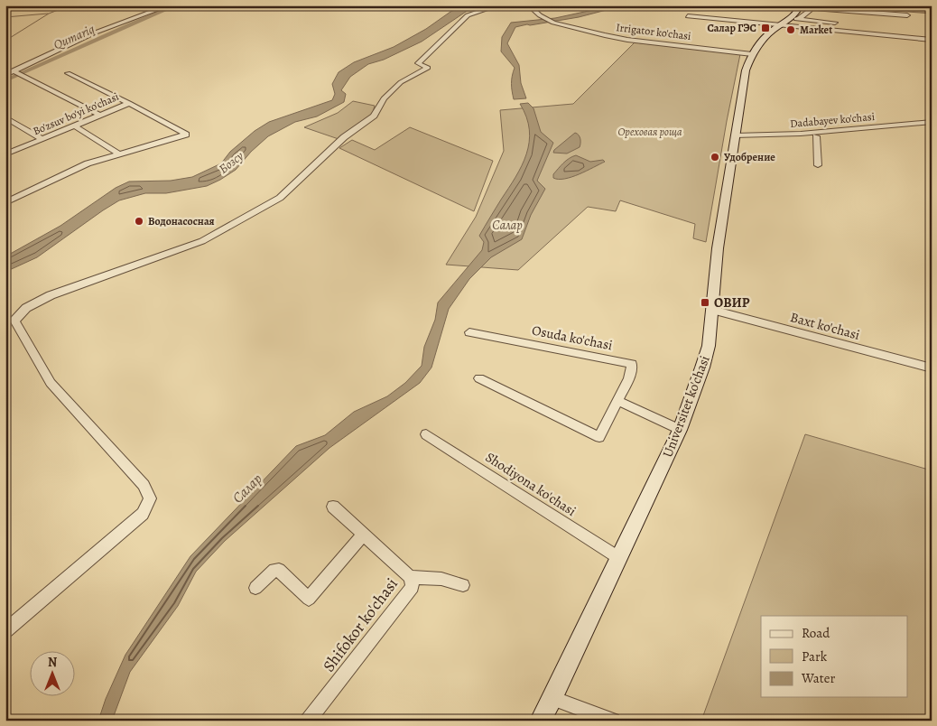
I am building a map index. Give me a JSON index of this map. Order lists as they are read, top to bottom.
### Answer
{
  "streets": {
    "main road": ["Universitet ko'chasi"],
    "street": [
      "Irrigator ko'chasi",
      "Bo'zsuv bo'yi ko'chasi",
      "Dadabayev ko'chasi",
      "Baxt ko'chasi",
      "Osuda ko'chasi",
      "Shodiyona ko'chasi",
      "Shifokor ko'chasi"
    ]
  },
  "crossings": [
    ["Irrigator ko'chasi", "Universitet ko'chasi"],
    ["Dadabayev ko'chasi", "Universitet ko'chasi"],
    ["Baxt ko'chasi", "Universitet ko'chasi"],
    ["Universitet ko'chasi", "Shodiyona ko'chasi"]
  ],
  "water": ["Qumariq", "Бозсу", "Салар"],
  "parks": ["Ореховая роща"],
  "places": {
    "transit": ["Салар ГЭС", "ОВИР"],
    "other": ["Market", "Удобрение", "Водонасосная"]
  },
  "legend": ["Road", "Park", "Water"],
  "north": "top"
}
